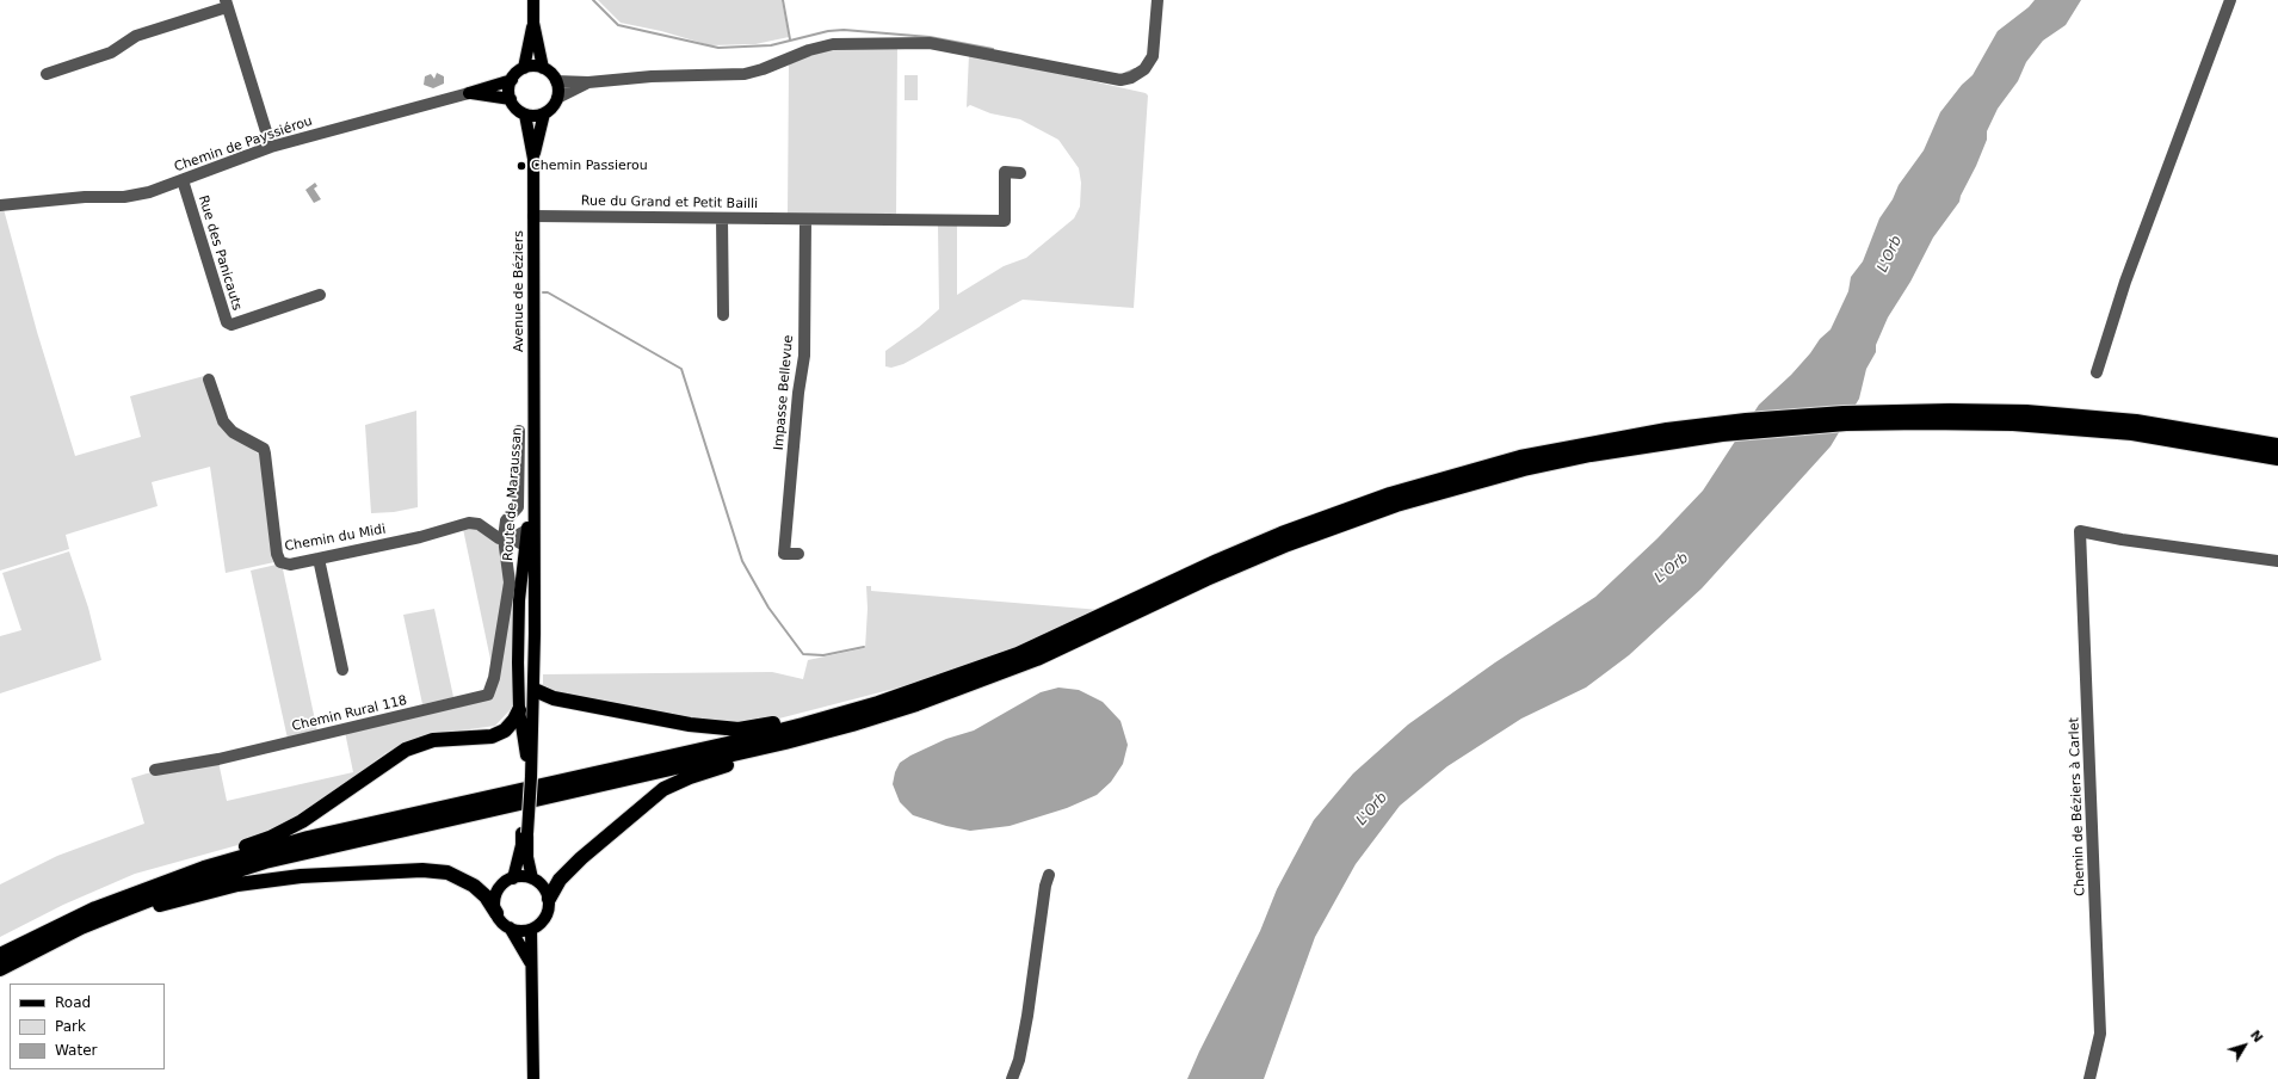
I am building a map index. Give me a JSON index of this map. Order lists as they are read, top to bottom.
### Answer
{
  "streets": {
    "main road": ["Chemin de Payssiérou", "Avenue de Béziers", "Route de Maraussan"],
    "street": [
      "Rue du Grand et Petit Bailli",
      "Rue des Panicauts",
      "Impasse Bellevue",
      "Chemin du Midi",
      "Chemin Rural 118",
      "Chemin de Béziers à Carlet"
    ]
  },
  "crossings": [
    ["Chemin de Payssiérou", "Rue des Panicauts"],
    ["Chemin de Payssiérou", "Avenue de Béziers"],
    ["Rue du Grand et Petit Bailli", "Avenue de Béziers"],
    ["Rue du Grand et Petit Bailli", "Impasse Bellevue"],
    ["Avenue de Béziers", "Route de Maraussan"],
    ["Route de Maraussan", "Chemin du Midi"],
    ["Chemin du Midi", "Chemin Rural 118"]
  ],
  "water": ["L'Orb"],
  "places": ["Chemin Passierou"],
  "legend": ["Road", "Park", "Water"],
  "north": "top right"
}
